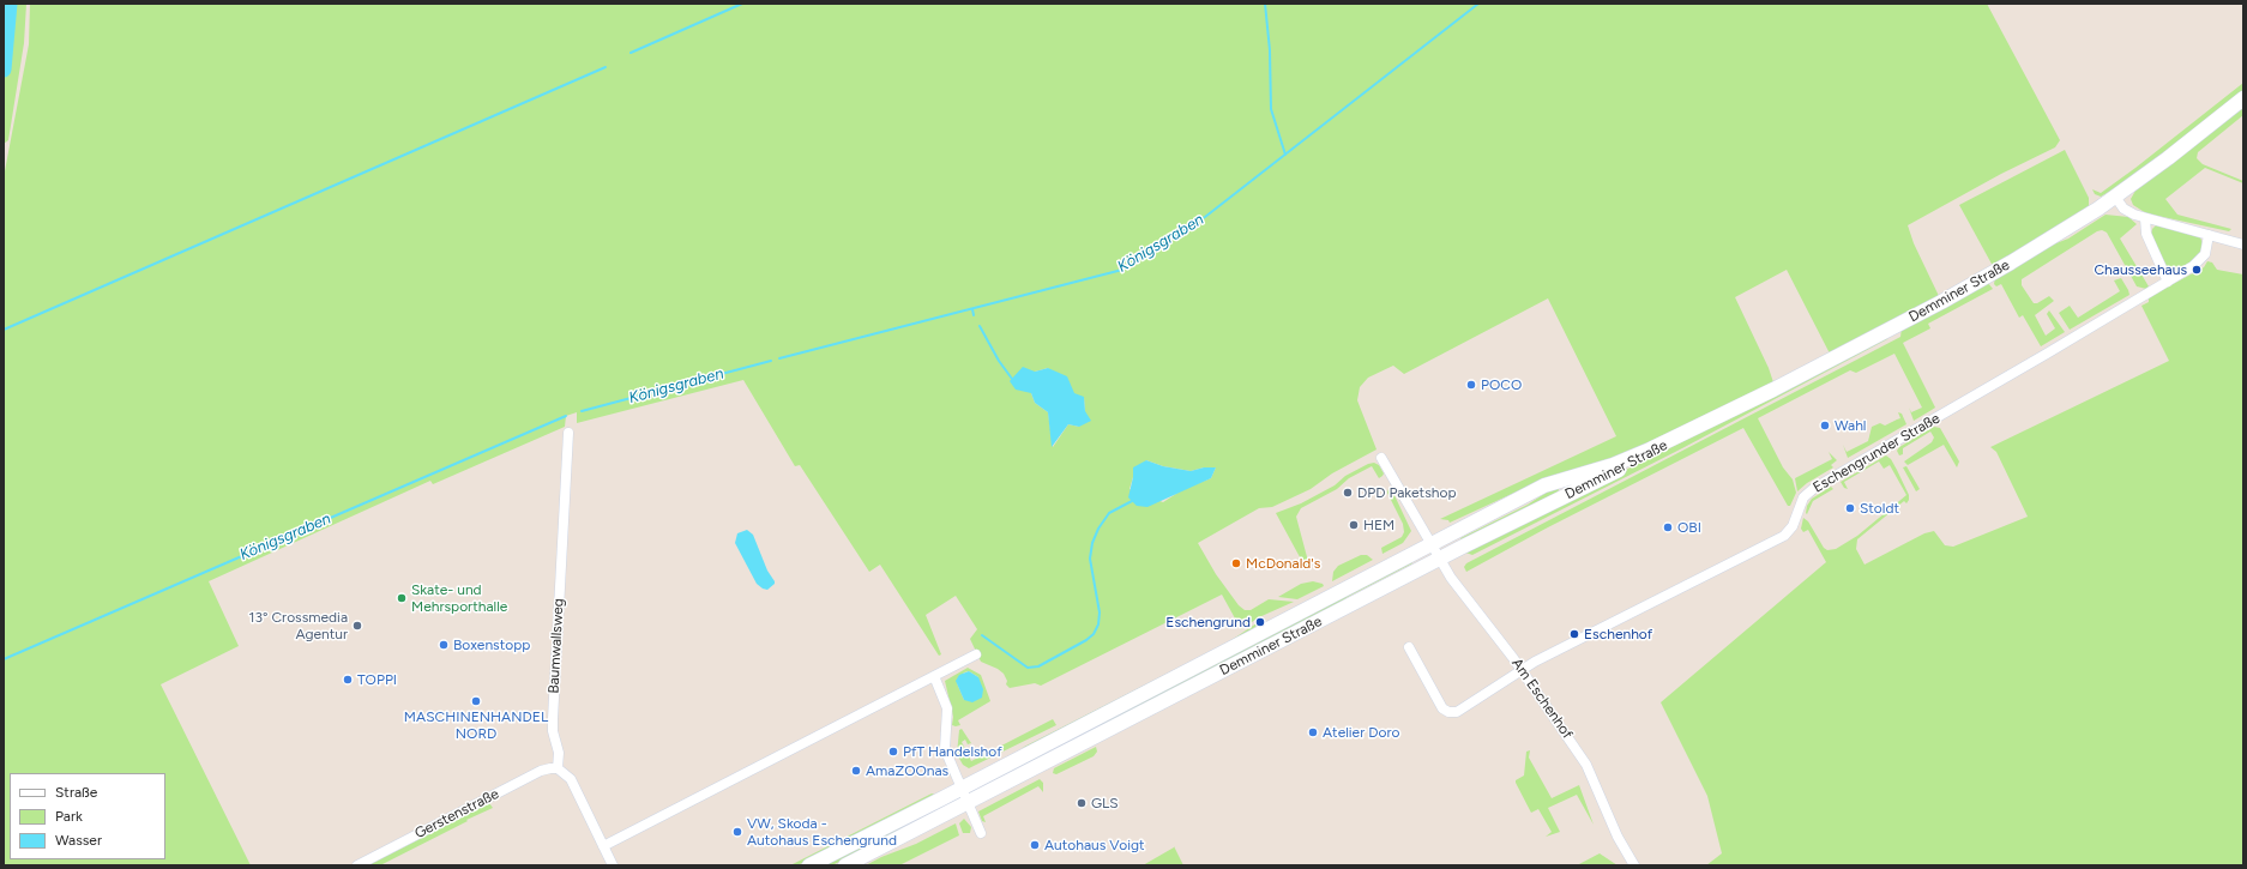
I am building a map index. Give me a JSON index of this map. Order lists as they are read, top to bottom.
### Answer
{
  "streets": {
    "main road": ["Demminer Straße"],
    "street": [
      "Eschengrunder Straße",
      "Baumwallsweg",
      "Am Eschenhof",
      "Gerstenstraße"
    ]
  },
  "crossings": [
    ["Demminer Straße", "Am Eschenhof"],
    ["Eschengrunder Straße", "Am Eschenhof"],
    ["Baumwallsweg", "Gerstenstraße"]
  ],
  "water": ["Königsgraben"],
  "places": [
    "Chausseehaus",
    "POCO",
    "Wahl",
    "DPD Paketshop",
    "Stoldt",
    "HEM",
    "OBI",
    "McDonald's",
    "Skate- und Mehrsporthalle",
    "Eschengrund",
    "13° Crossmedia Agentur",
    "Eschenhof",
    "Boxenstopp",
    "TOPPI",
    "MASCHINENHANDEL NORD",
    "Atelier Doro",
    "PfT Handelshof",
    "AmaZOOnas",
    "GLS",
    "VW, Skoda - Autohaus Eschengrund",
    "Autohaus Voigt"
  ],
  "legend": ["Straße", "Park", "Wasser"]
}
